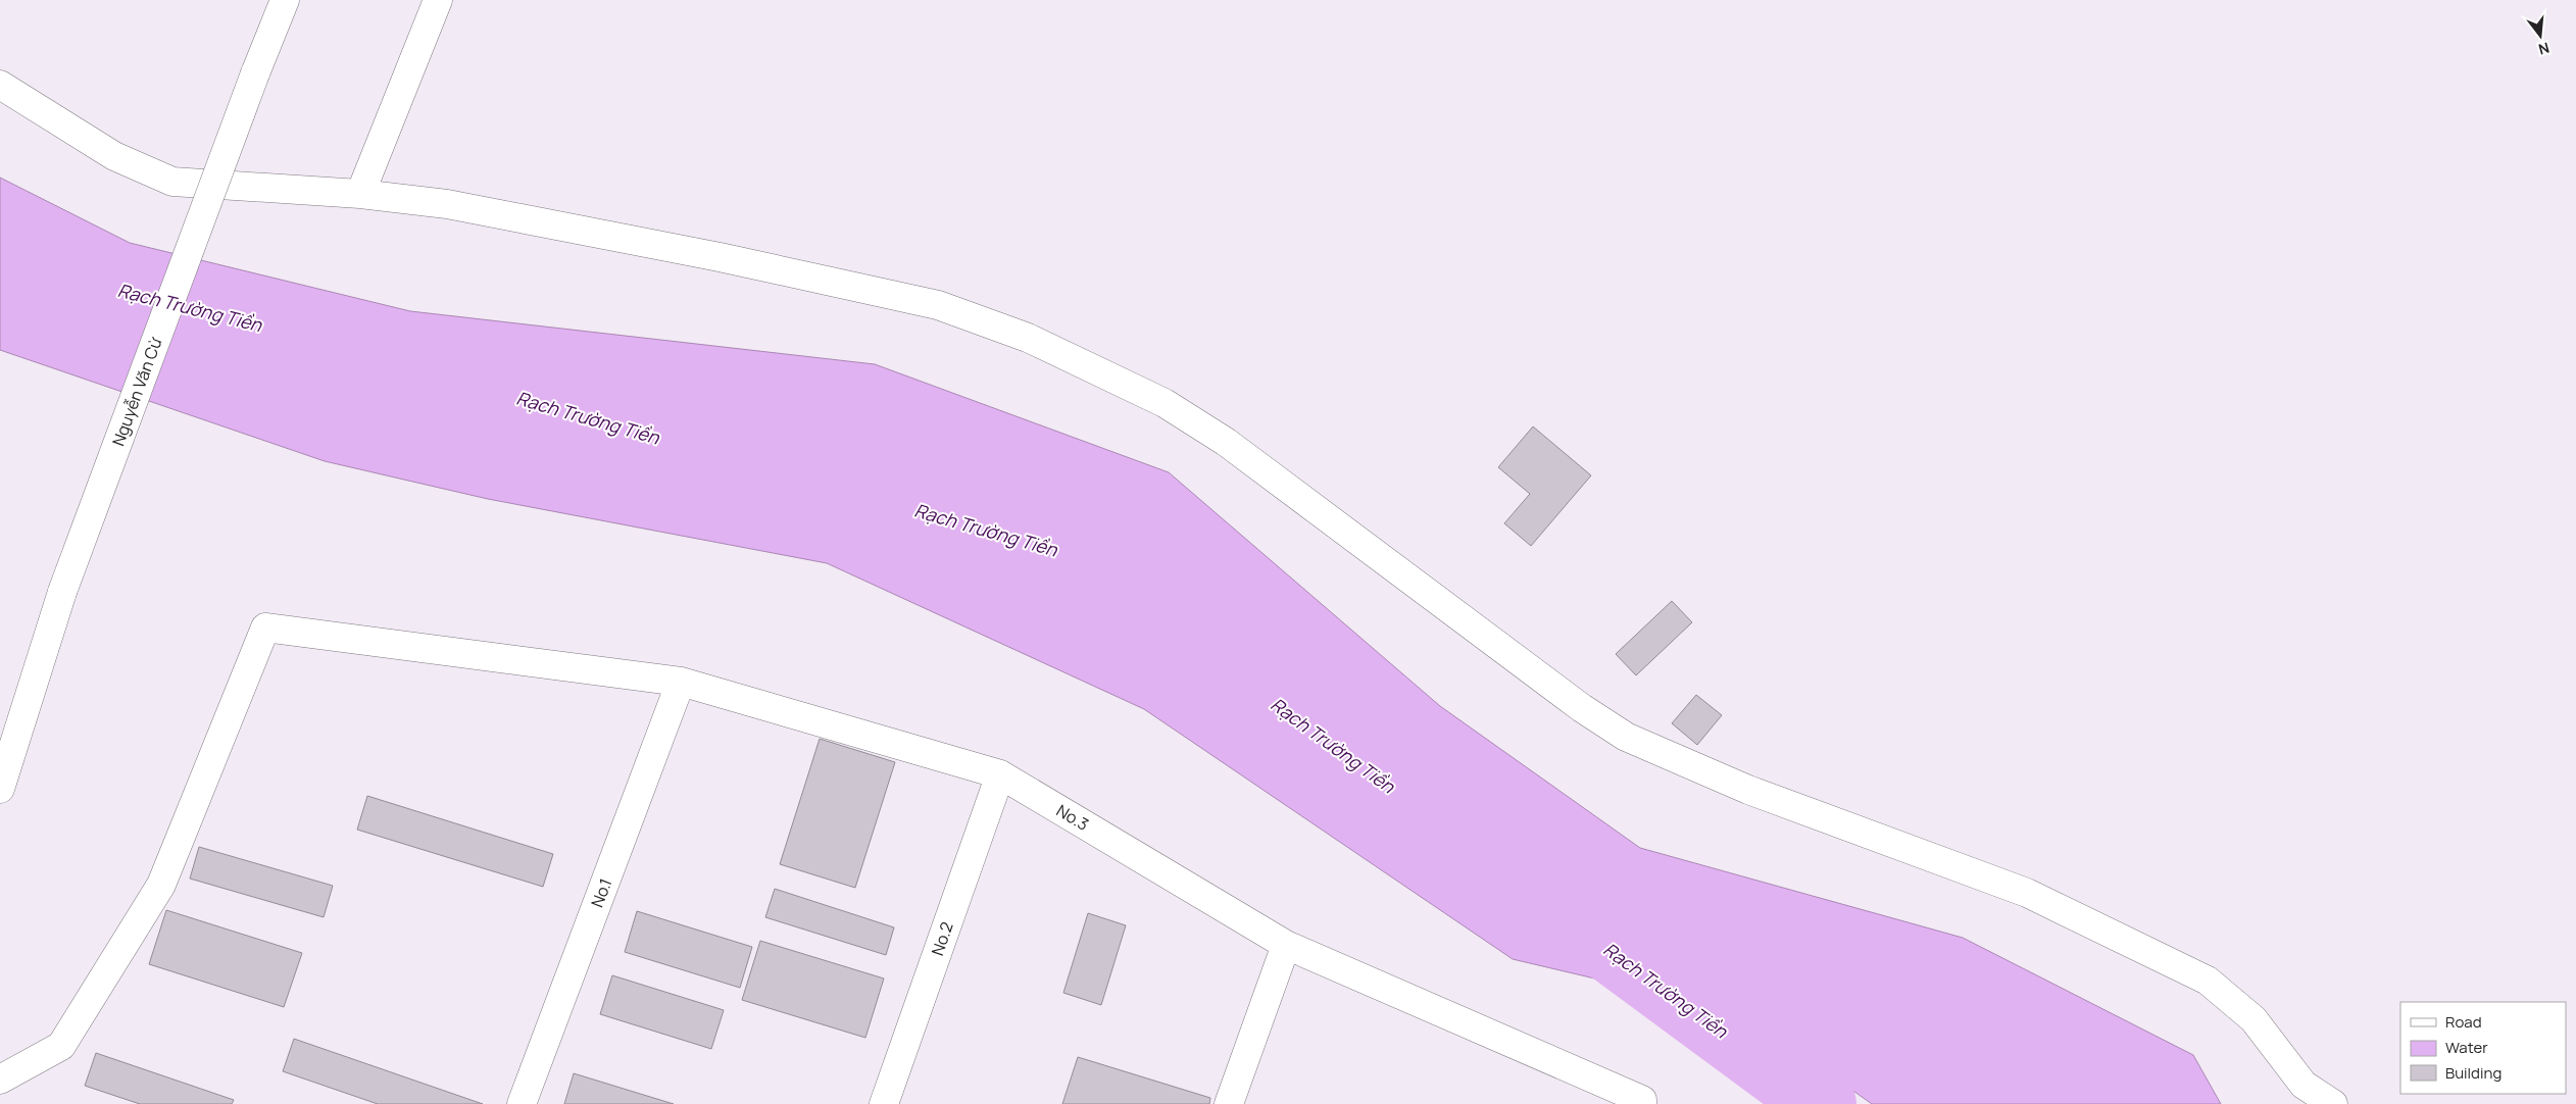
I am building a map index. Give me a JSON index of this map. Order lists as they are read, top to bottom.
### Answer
{
  "streets": {
    "street": [
      "Nguyễn Văn Cừ",
      "No.3",
      "No.1",
      "No.2"
    ]
  },
  "crossings": [
    ["No.3", "No.1"],
    ["No.3", "No.2"]
  ],
  "water": ["Rạch Trường Tiền"],
  "legend": ["Road", "Water", "Building"],
  "north": "bottom"
}
